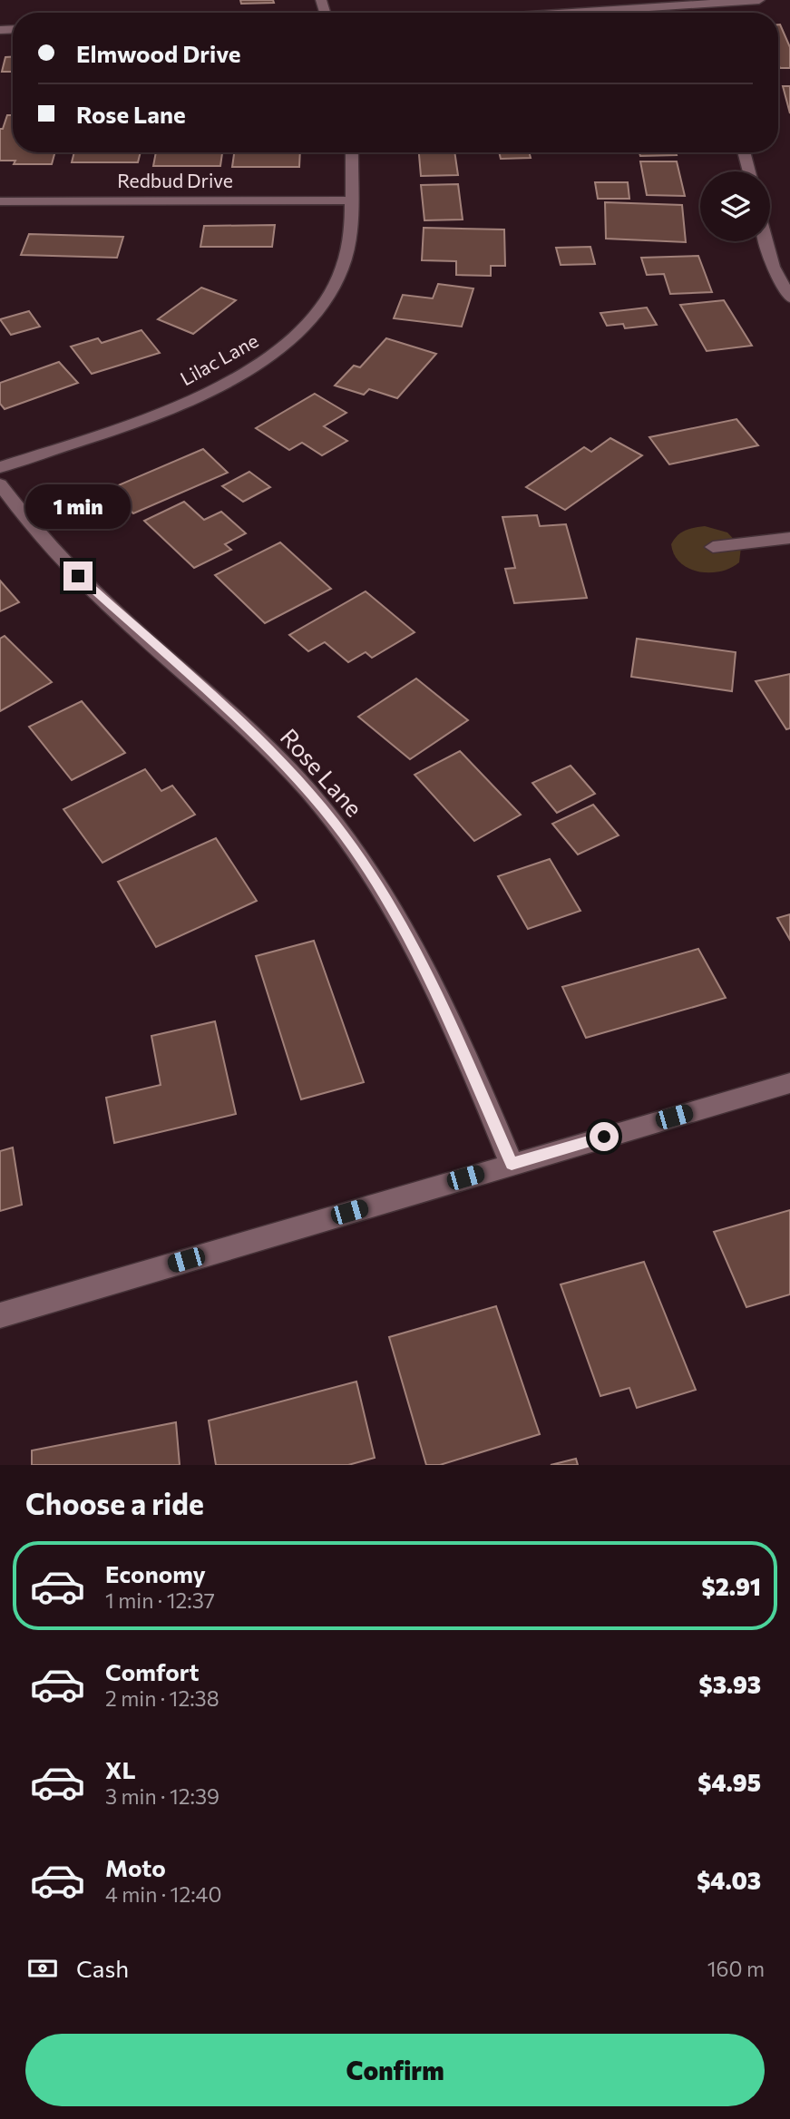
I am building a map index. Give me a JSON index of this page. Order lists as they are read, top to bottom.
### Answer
{
  "streets": {
    "street": ["Redbud Drive", "Lilac Lane", "Rose Lane"]
  },
  "crossings": [
    ["Redbud Drive", "Lilac Lane"]
  ],
  "page": {
    "banner": ["Elmwood Drive", "Rose Lane"],
    "bubble": "1 min",
    "heading": "Choose a ride",
    "list": [
      {
        "name": "Economy",
        "note": "1 min · 12:37",
        "value": "$2.91"
      },
      {
        "name": "Comfort",
        "note": "2 min · 12:38",
        "value": "$3.93"
      },
      {
        "name": "XL",
        "note": "3 min · 12:39",
        "value": "$4.95"
      },
      {
        "name": "Moto",
        "note": "4 min · 12:40",
        "value": "$4.03"
      }
    ],
    "pay": ["Cash", "160 m"],
    "buttons": "Confirm"
  }
}
